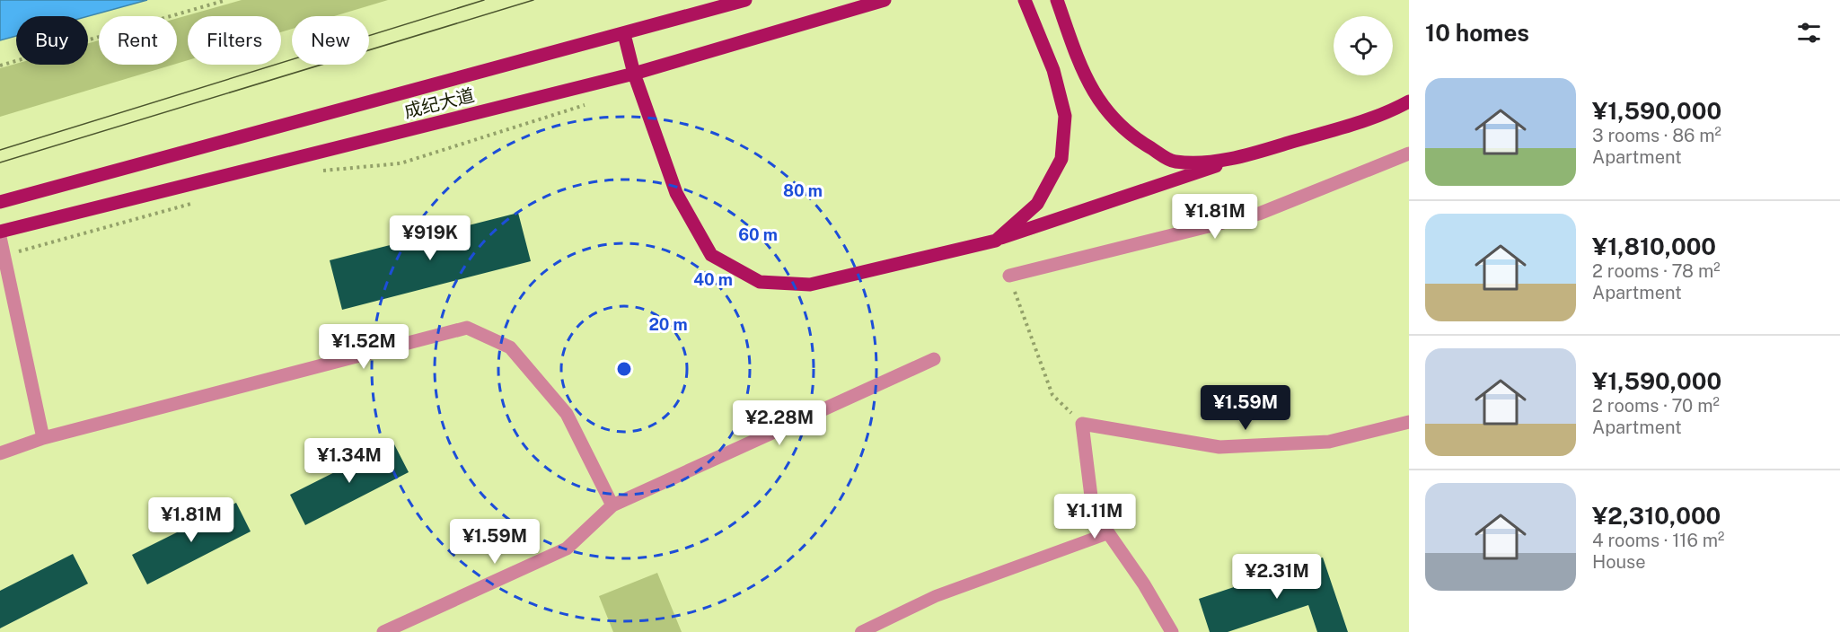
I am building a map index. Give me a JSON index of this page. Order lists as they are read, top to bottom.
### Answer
{
  "streets": {
    "main road": ["成纪大道"]
  },
  "page": {
    "heading": "10 homes",
    "chip": [
      "Buy",
      "Rent",
      "Filters",
      "New"
    ],
    "list": [
      {
        "name": "¥1,590,000",
        "note": "3 rooms · 86 m² · Apartment"
      },
      {
        "name": "¥1,810,000",
        "note": "2 rooms · 78 m² · Apartment"
      },
      {
        "name": "¥1,590,000",
        "note": "2 rooms · 70 m² · Apartment"
      },
      {
        "name": "¥2,310,000",
        "note": "4 rooms · 116 m² · House"
      }
    ],
    "price": [
      "¥1.81M",
      "¥919K",
      "¥1.52M",
      "¥1.59M",
      "¥2.28M",
      "¥1.34M",
      "¥1.11M",
      "¥1.81M",
      "¥1.59M",
      "¥2.31M"
    ]
  },
  "rings": [
    "80 m",
    "60 m",
    "40 m",
    "20 m"
  ]
}
